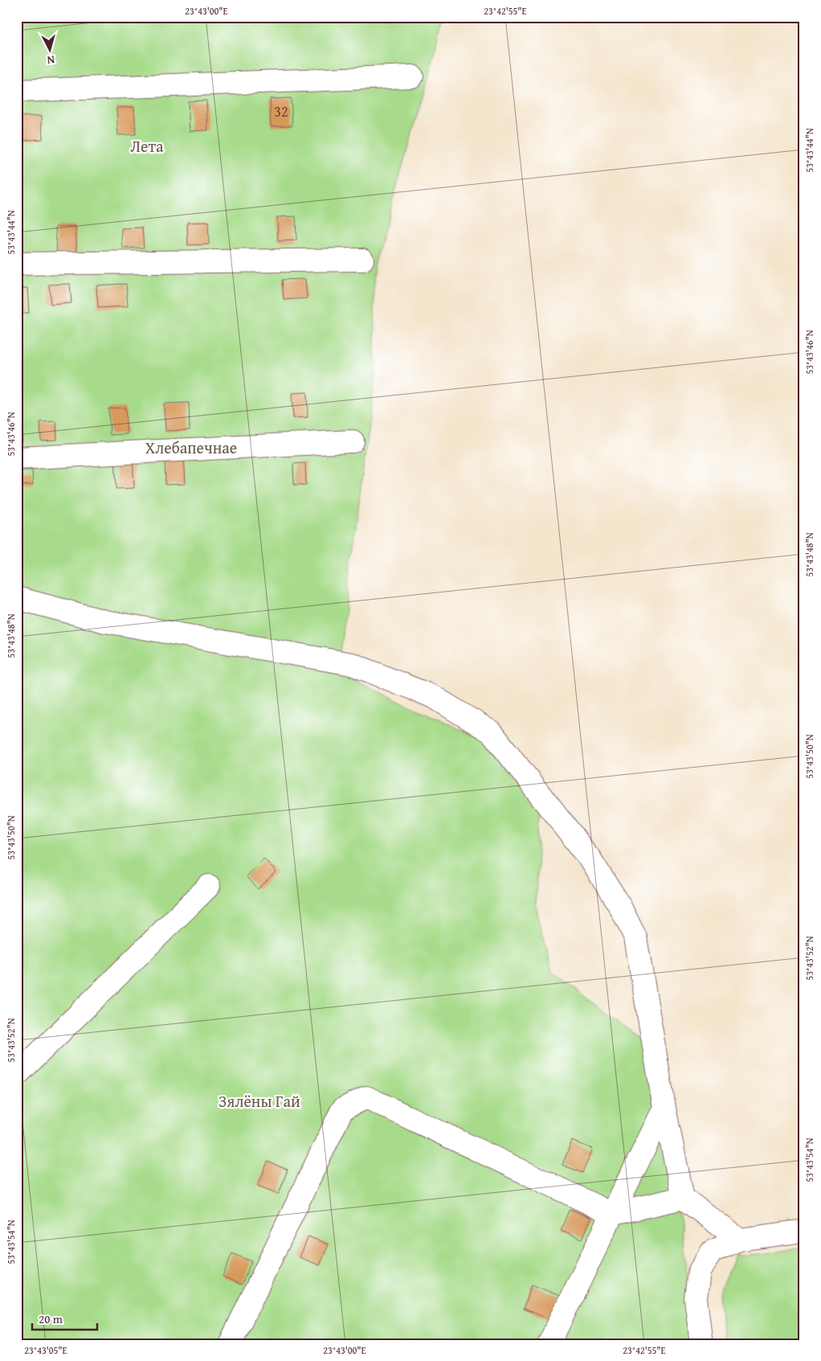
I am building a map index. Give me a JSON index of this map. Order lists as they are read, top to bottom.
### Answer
{
  "parks": ["Лета", "Хлебапечнае", "Зялёны Гай"],
  "house_numbers": ["32"],
  "scale_bar": "20 m",
  "north": "bottom",
  "coordinates": [
    "23°43'00\"E",
    "23°42'55\"E",
    "53°43'44\"N",
    "53°43'46\"N",
    "53°43'48\"N",
    "53°43'50\"N",
    "53°43'52\"N",
    "53°43'54\"N",
    "23°43'05\"E"
  ]
}
